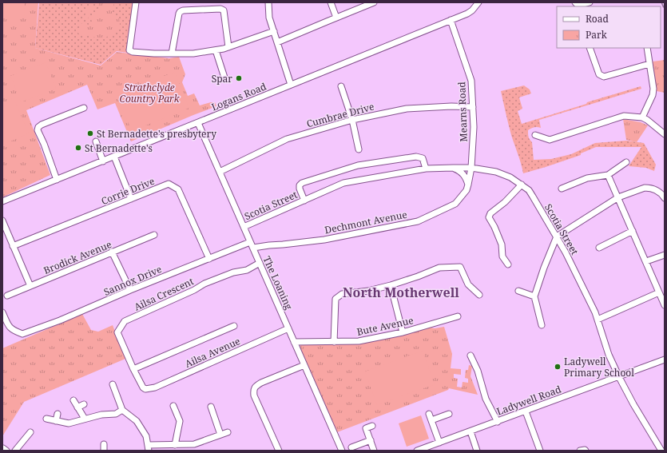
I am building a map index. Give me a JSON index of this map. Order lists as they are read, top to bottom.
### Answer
{
  "streets": {
    "street": [
      "Logans Road",
      "Mearns Road",
      "Cumbrae Drive",
      "Corrie Drive",
      "Scotia Street",
      "Dechmont Avenue",
      "Brodick Avenue",
      "Sannox Drive",
      "The Loaning",
      "Ailsa Crescent",
      "Bute Avenue",
      "Ailsa Avenue",
      "Ladywell Road"
    ]
  },
  "crossings": [
    ["Logans Road", "Mearns Road"],
    ["Logans Road", "The Loaning"],
    ["Mearns Road", "Cumbrae Drive"],
    ["Mearns Road", "Scotia Street"],
    ["Mearns Road", "Dechmont Avenue"],
    ["Cumbrae Drive", "The Loaning"],
    ["Corrie Drive", "Sannox Drive"],
    ["Scotia Street", "Dechmont Avenue"],
    ["Scotia Street", "The Loaning"],
    ["Scotia Street", "Ladywell Road"],
    ["Dechmont Avenue", "The Loaning"],
    ["Sannox Drive", "The Loaning"],
    ["The Loaning", "Ailsa Crescent"],
    ["The Loaning", "Bute Avenue"],
    ["The Loaning", "Ailsa Avenue"],
    ["Ailsa Crescent", "Ailsa Avenue"]
  ],
  "districts": ["North Motherwell"],
  "parks": ["Strathclyde Country Park"],
  "places": [
    "Spar",
    "St Bernadette's presbytery",
    "St Bernadette's",
    "Ladywell Primary School"
  ],
  "legend": ["Road", "Park"]
}
